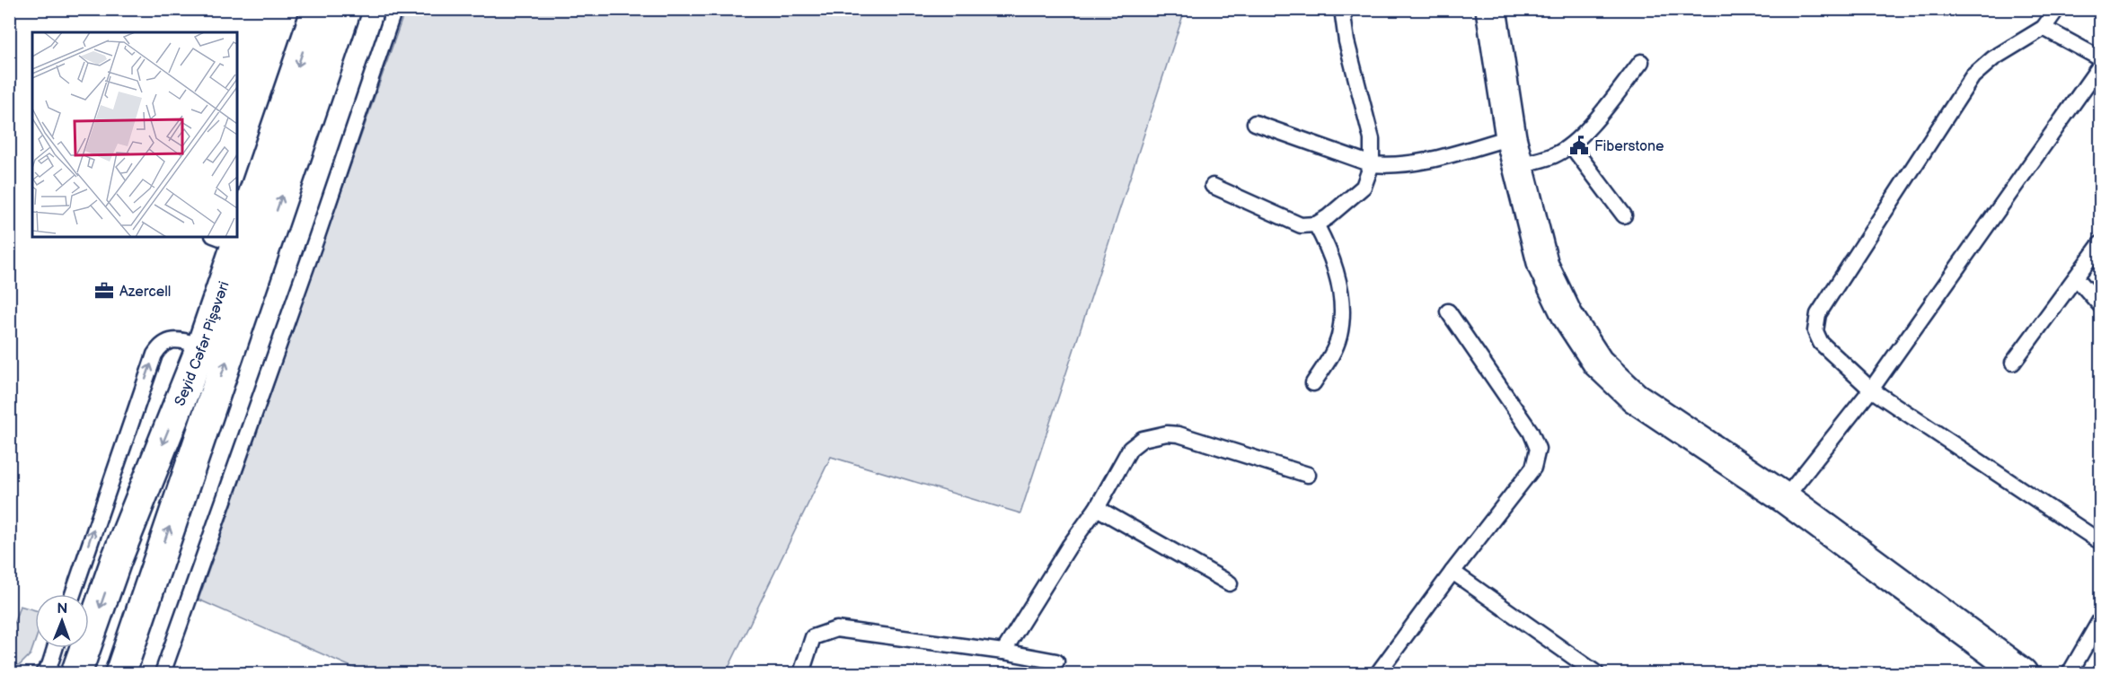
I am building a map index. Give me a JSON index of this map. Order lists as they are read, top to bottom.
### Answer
{
  "streets": {
    "street": ["Seyid Cəfər Pişəvəri"]
  },
  "places": {
    "public building": ["Fiberstone"],
    "office": ["Azercell"]
  },
  "north": "top"
}
